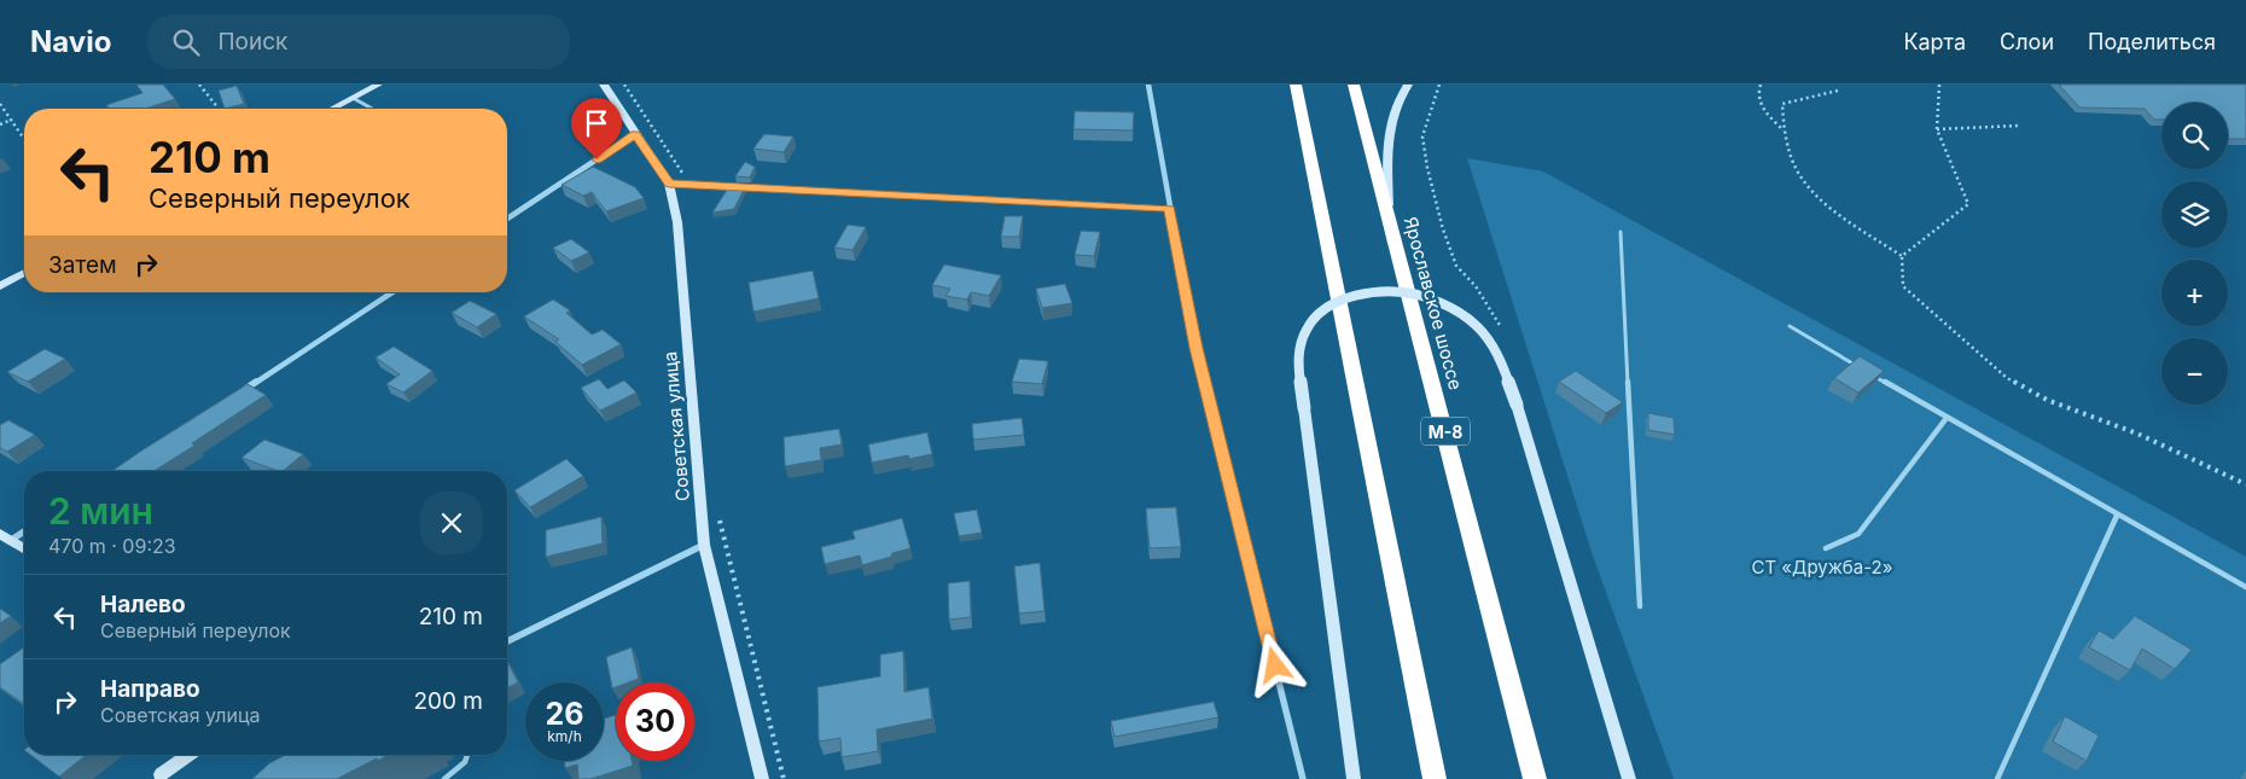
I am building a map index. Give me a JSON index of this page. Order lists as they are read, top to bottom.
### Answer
{
  "streets": {
    "highway": ["Ярославское шоссе", "М-8"],
    "street": ["Советская улица"]
  },
  "parks": ["СТ «Дружба-2»"],
  "page": {
    "header": "Navio",
    "search": "Поиск",
    "nav": ["Карта", "Слои", "Поделиться"],
    "map_buttons": ["+", "−"],
    "turn": ["210 m", "Северный переулок"],
    "then": "Затем",
    "heading": ["2 мин", "470 m · 09:23"],
    "list": [
      {
        "name": "Налево",
        "note": "Северный переулок",
        "value": "210 m"
      },
      {
        "name": "Направо",
        "note": "Советская улица",
        "value": "200 m"
      }
    ],
    "speed": "26 km/h",
    "limit": "30"
  }
}
